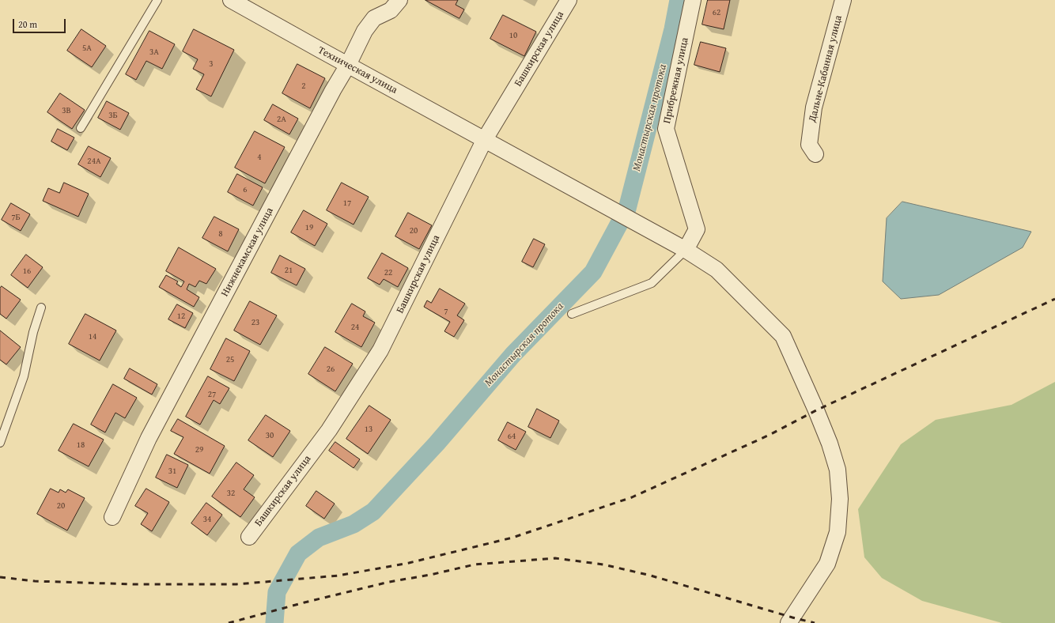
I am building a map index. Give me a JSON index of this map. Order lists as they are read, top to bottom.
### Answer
{
  "streets": {
    "street": [
      "Башкирская улица",
      "Дальне-Кабанная улица",
      "Техническая улица",
      "Прибрежная улица",
      "Нижнекамская улица"
    ]
  },
  "crossings": [
    ["Башкирская улица", "Техническая улица"],
    ["Техническая улица", "Прибрежная улица"],
    ["Техническая улица", "Нижнекамская улица"]
  ],
  "water": ["Монастырская протока"],
  "house_numbers": [
    "62",
    "10",
    "5А",
    "3А",
    "3",
    "2",
    "3В",
    "3Б",
    "2А",
    "4",
    "24А",
    "6",
    "17",
    "7Б",
    "19",
    "20",
    "8",
    "21",
    "16",
    "22",
    "7",
    "12",
    "23",
    "24",
    "14",
    "25",
    "26",
    "27",
    "13",
    "30",
    "64",
    "18",
    "29",
    "31",
    "32",
    "20",
    "34"
  ],
  "scale_bar": "20 m"
}
